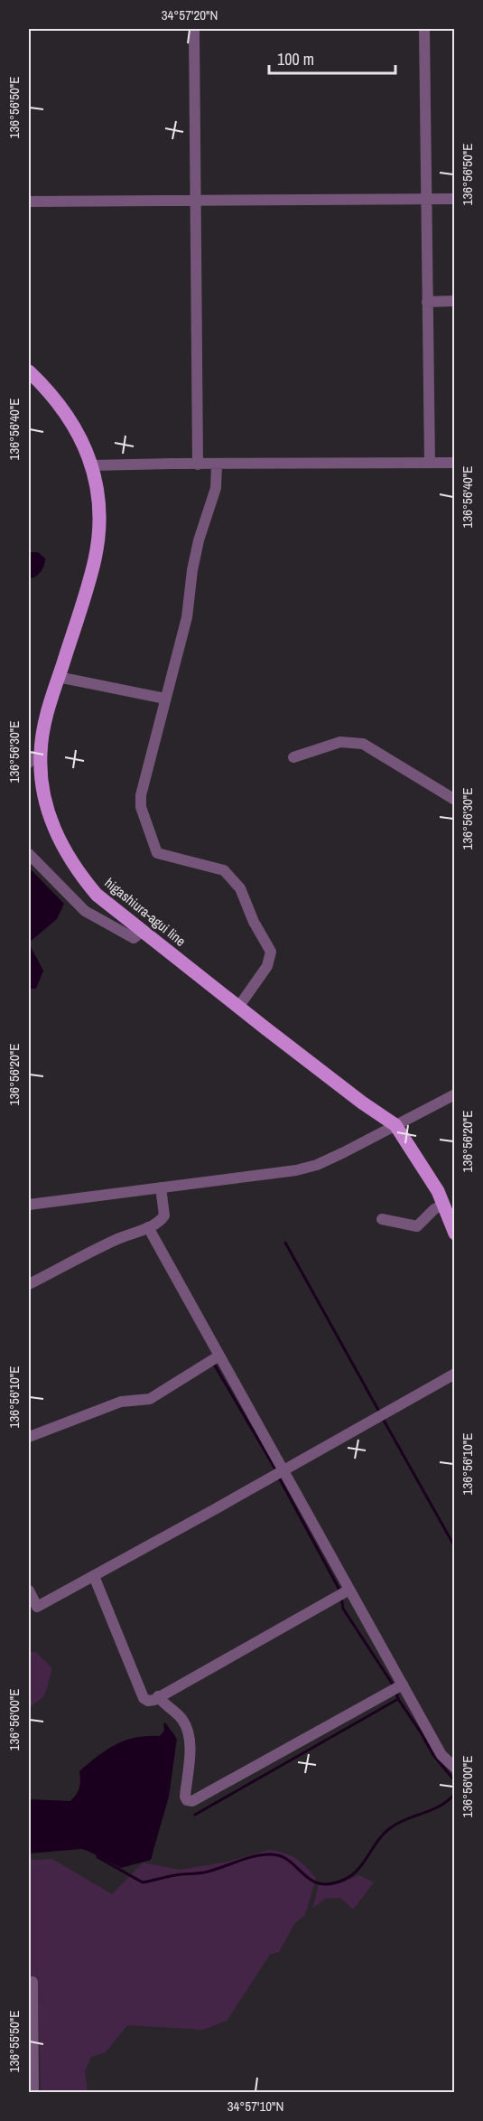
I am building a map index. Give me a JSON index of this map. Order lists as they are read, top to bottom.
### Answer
{
  "streets": {
    "main road": ["higashiura-agui line"]
  },
  "scale_bar": "100 m",
  "coordinates": [
    "34°57'20\"N",
    "136°56'50\"E",
    "136°56'40\"E",
    "136°56'30\"E",
    "136°56'20\"E",
    "136°56'10\"E",
    "136°56'00\"E",
    "136°55'50\"E",
    "34°57'10\"N"
  ]
}
